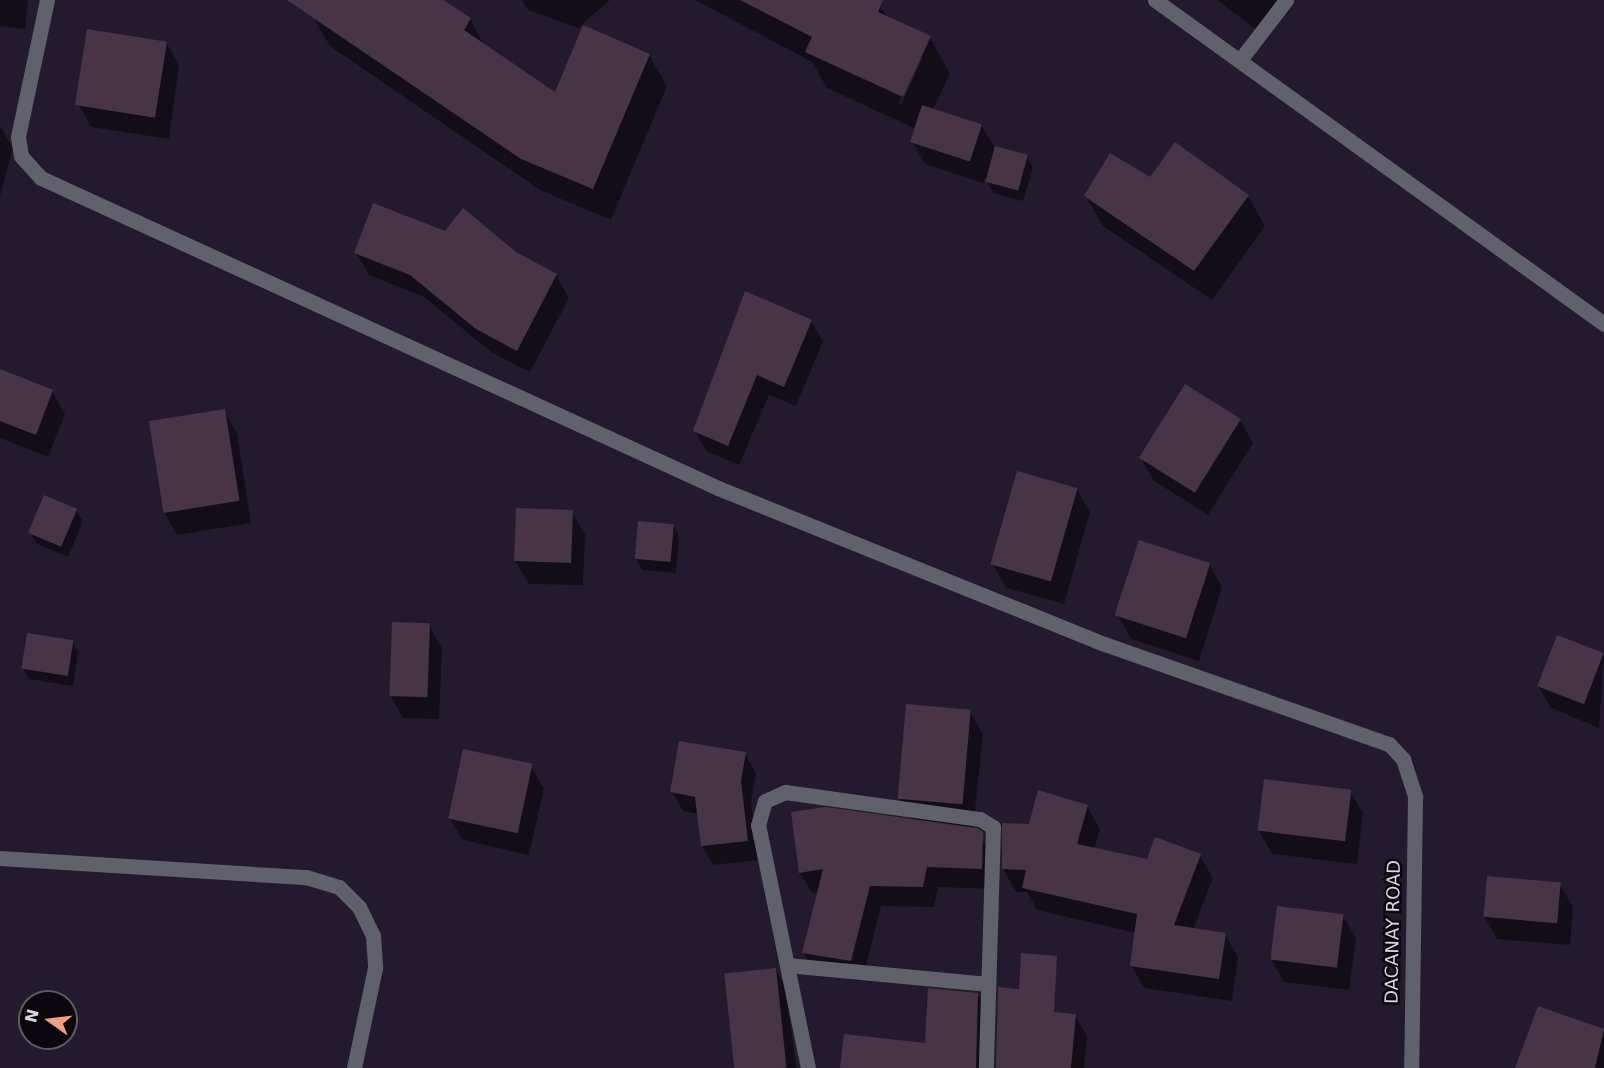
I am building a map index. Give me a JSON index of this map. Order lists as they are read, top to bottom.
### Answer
{
  "streets": {
    "street": ["DACANAY ROAD"]
  },
  "north": "left"
}
